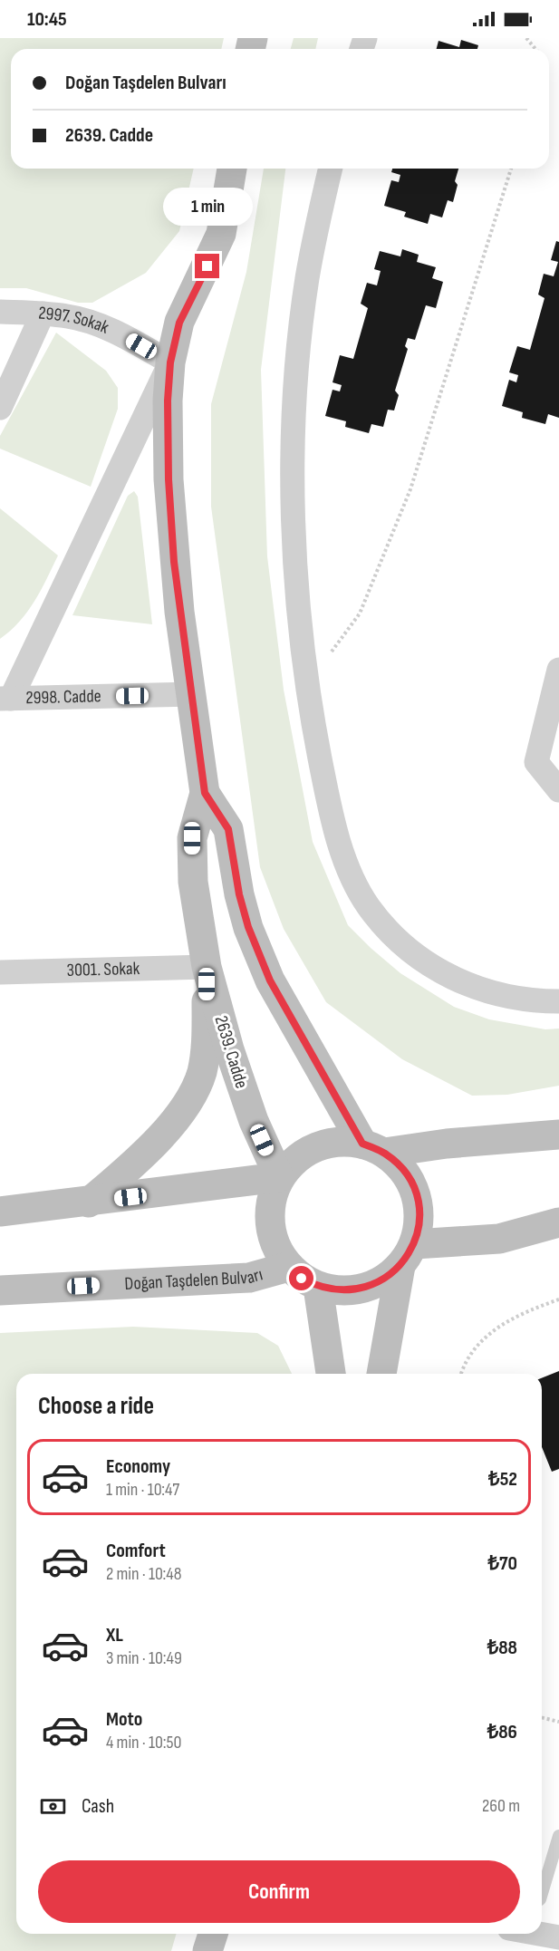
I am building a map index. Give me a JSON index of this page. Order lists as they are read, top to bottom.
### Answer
{
  "streets": {
    "street": [
      "2997. Sokak",
      "2998. Cadde",
      "3001. Sokak",
      "2639. Cadde",
      "Doğan Taşdelen Bulvarı"
    ]
  },
  "crossings": [
    ["2997. Sokak", "2639. Cadde"],
    ["2998. Cadde", "2639. Cadde"],
    ["3001. Sokak", "2639. Cadde"],
    ["2639. Cadde", "Doğan Taşdelen Bulvarı"]
  ],
  "page": {
    "status": "10:45",
    "banner": ["Doğan Taşdelen Bulvarı", "2639. Cadde"],
    "bubble": "1 min",
    "heading": "Choose a ride",
    "list": [
      {
        "name": "Economy",
        "note": "1 min · 10:47",
        "value": "₺52"
      },
      {
        "name": "Comfort",
        "note": "2 min · 10:48",
        "value": "₺70"
      },
      {
        "name": "XL",
        "note": "3 min · 10:49",
        "value": "₺88"
      },
      {
        "name": "Moto",
        "note": "4 min · 10:50",
        "value": "₺86"
      }
    ],
    "pay": ["Cash", "260 m"],
    "buttons": "Confirm"
  }
}
